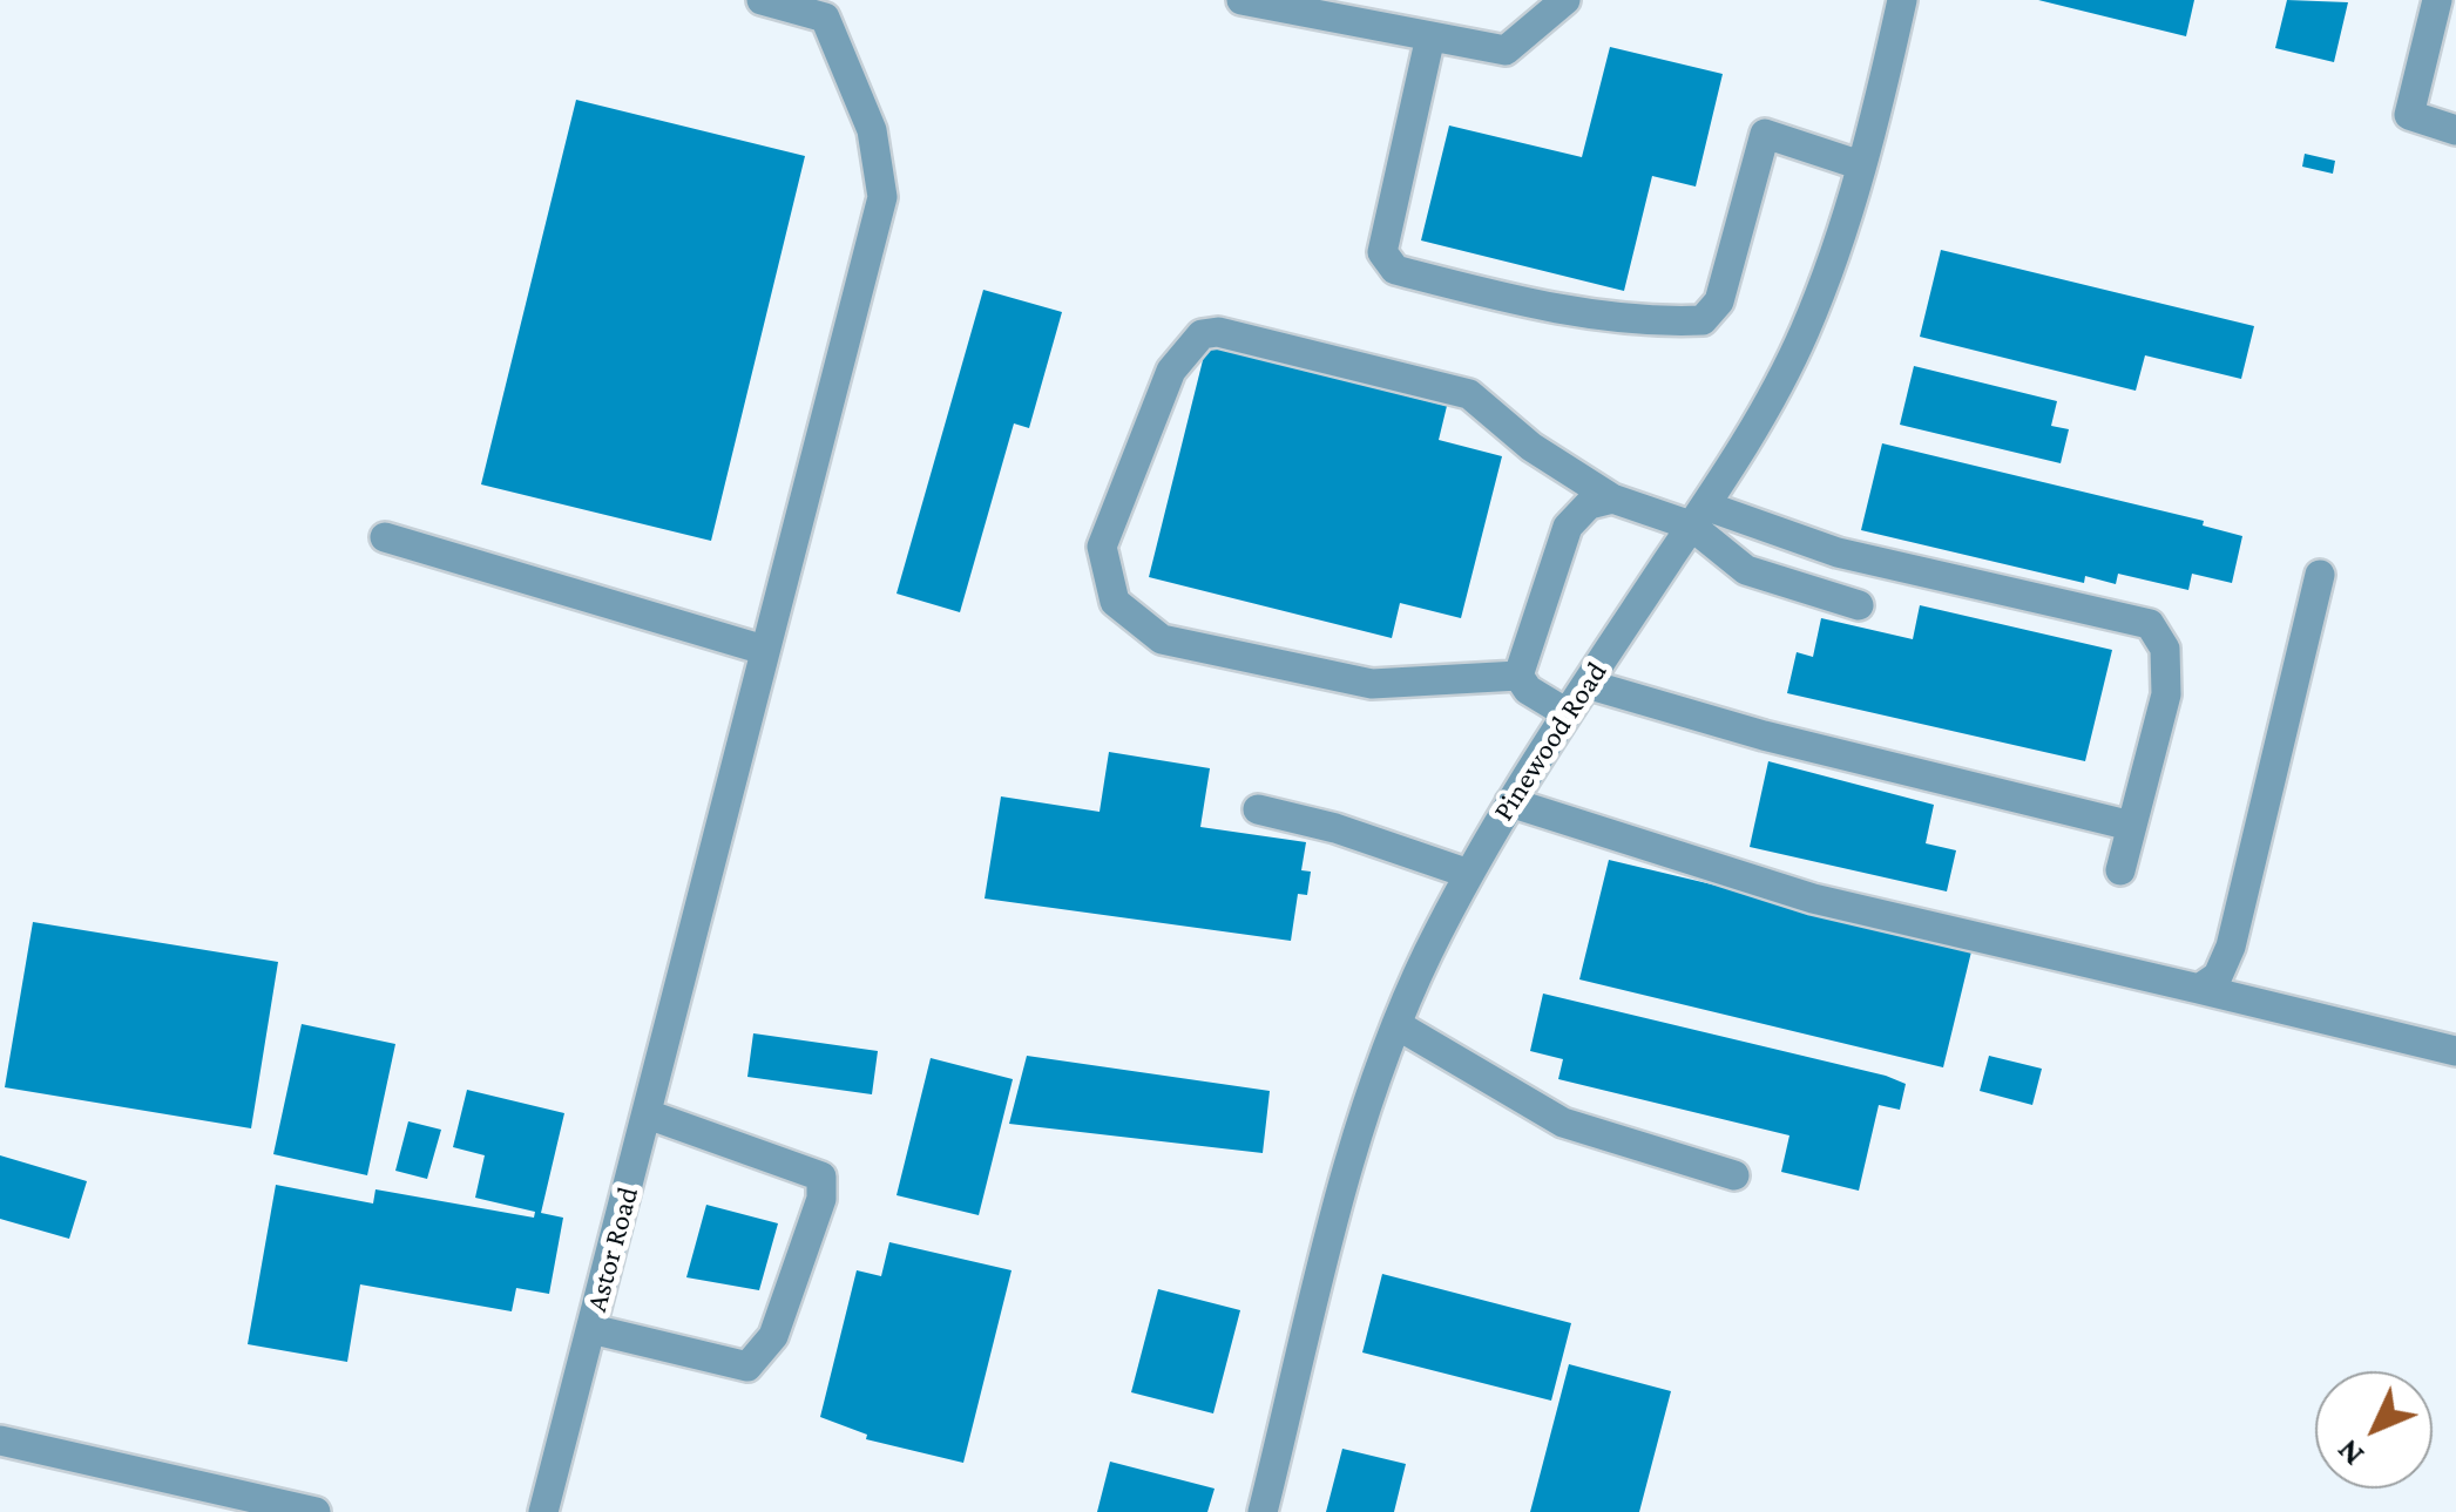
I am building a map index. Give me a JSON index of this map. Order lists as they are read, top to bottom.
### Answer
{
  "streets": {
    "street": ["Pinewood Road", "Astor Road"]
  },
  "north": "bottom left"
}
